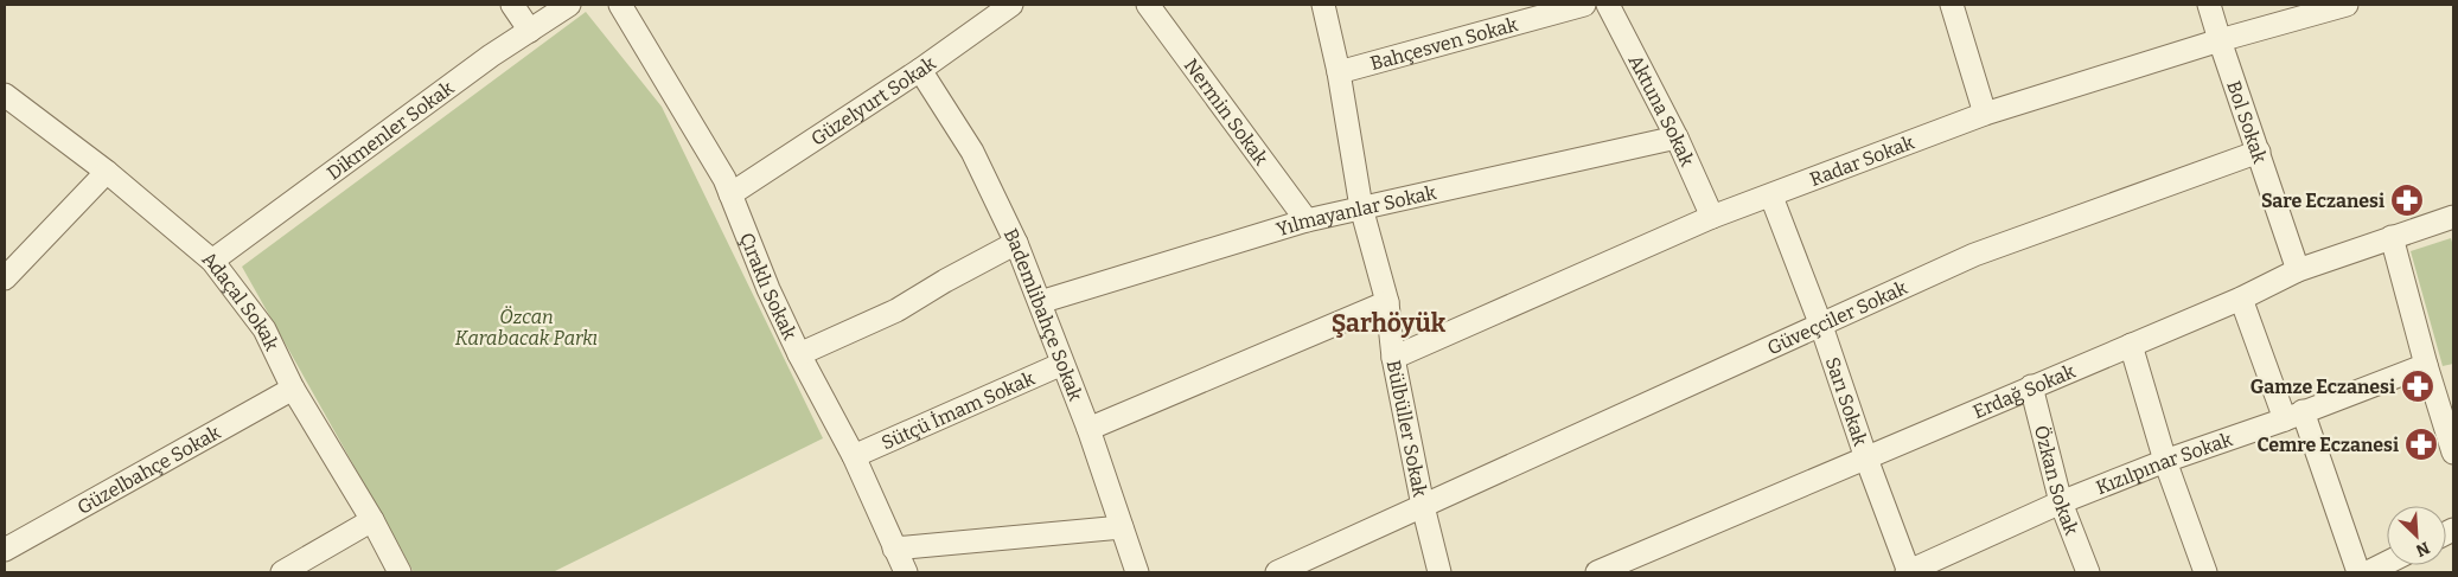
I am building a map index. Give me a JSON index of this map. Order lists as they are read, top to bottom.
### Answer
{
  "streets": {
    "street": [
      "Bahçesven Sokak",
      "Güzelyurt Sokak",
      "Aktuna Sokak",
      "Nermin Sokak",
      "Bol Sokak",
      "Dikmenler Sokak",
      "Radar Sokak",
      "Yılmayanlar Sokak",
      "Çıraklı Sokak",
      "Adaçal Sokak",
      "Bademlibahçe Sokak",
      "Güveçciler Sokak",
      "Erdağ Sokak",
      "Sarı Sokak",
      "Sütçü İmam Sokak",
      "Bülbüller Sokak",
      "Kızılpınar Sokak",
      "Güzelbahçe Sokak",
      "Özkan Sokak"
    ]
  },
  "crossings": [
    ["Bahçesven Sokak", "Bülbüller Sokak"],
    ["Güzelyurt Sokak", "Çıraklı Sokak"],
    ["Güzelyurt Sokak", "Bademlibahçe Sokak"],
    ["Aktuna Sokak", "Radar Sokak"],
    ["Aktuna Sokak", "Yılmayanlar Sokak"],
    ["Nermin Sokak", "Yılmayanlar Sokak"],
    ["Bol Sokak", "Radar Sokak"],
    ["Bol Sokak", "Güveçciler Sokak"],
    ["Bol Sokak", "Erdağ Sokak"],
    ["Dikmenler Sokak", "Adaçal Sokak"],
    ["Radar Sokak", "Sarı Sokak"],
    ["Radar Sokak", "Bülbüller Sokak"],
    ["Yılmayanlar Sokak", "Bademlibahçe Sokak"],
    ["Yılmayanlar Sokak", "Bülbüller Sokak"],
    ["Çıraklı Sokak", "Sütçü İmam Sokak"],
    ["Adaçal Sokak", "Güzelbahçe Sokak"],
    ["Bademlibahçe Sokak", "Sütçü İmam Sokak"],
    ["Güveçciler Sokak", "Sarı Sokak"],
    ["Güveçciler Sokak", "Bülbüller Sokak"],
    ["Erdağ Sokak", "Sarı Sokak"],
    ["Erdağ Sokak", "Özkan Sokak"],
    ["Sarı Sokak", "Kızılpınar Sokak"],
    ["Kızılpınar Sokak", "Özkan Sokak"]
  ],
  "districts": ["Şarhöyük"],
  "parks": ["Özcan Karabacak Parkı"],
  "places": {
    "pharmacy": ["Sare Eczanesi", "Gamze Eczanesi", "Cemre Eczanesi"]
  },
  "north": "bottom right"
}
